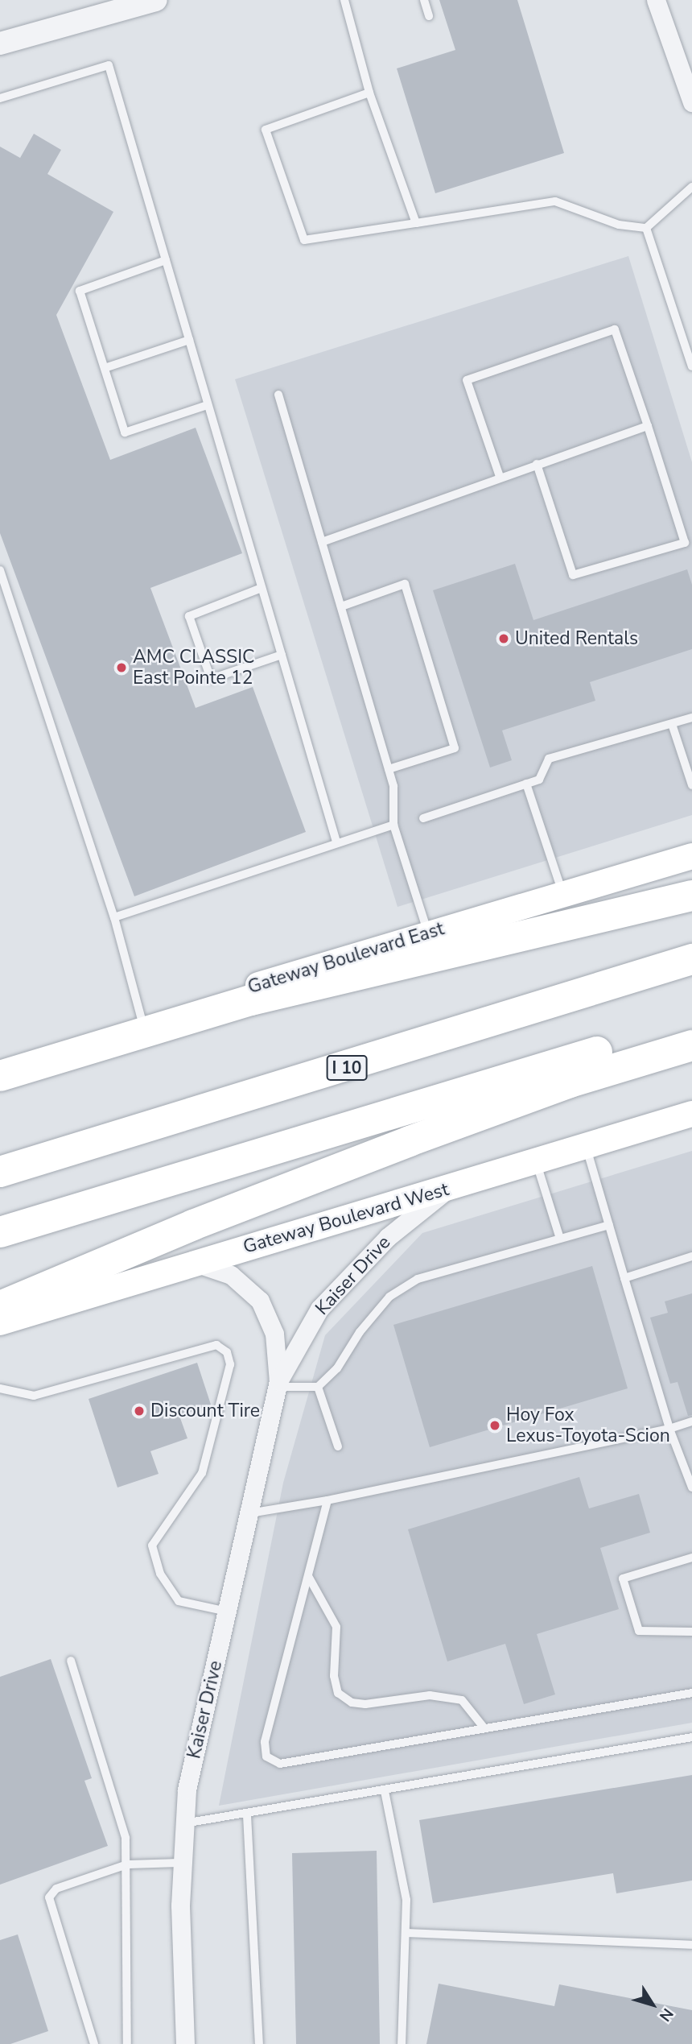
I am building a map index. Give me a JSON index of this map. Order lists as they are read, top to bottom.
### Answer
{
  "streets": {
    "highway": ["I 10"],
    "main road": ["Gateway Boulevard East", "Gateway Boulevard West"],
    "street": ["Kaiser Drive"]
  },
  "crossings": [
    ["Gateway Boulevard West", "Kaiser Drive"]
  ],
  "places": [
    "United Rentals",
    "AMC CLASSIC East Pointe 12",
    "Discount Tire",
    "Hoy Fox Lexus-Toyota-Scion"
  ],
  "north": "bottom right"
}
